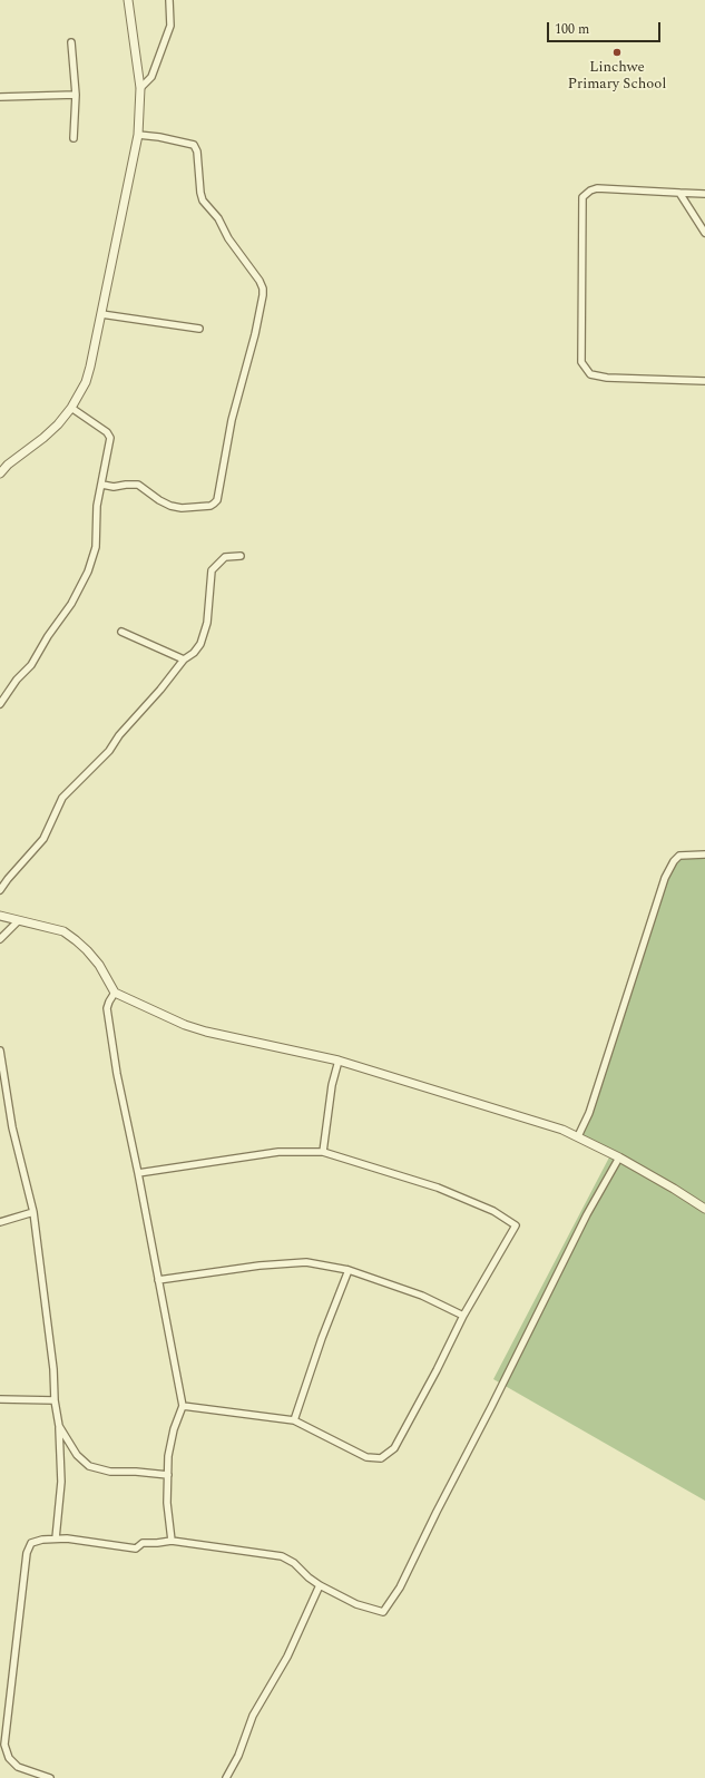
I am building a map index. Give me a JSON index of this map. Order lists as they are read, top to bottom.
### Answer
{
  "places": ["Linchwe Primary School"],
  "scale_bar": "100 m"
}
